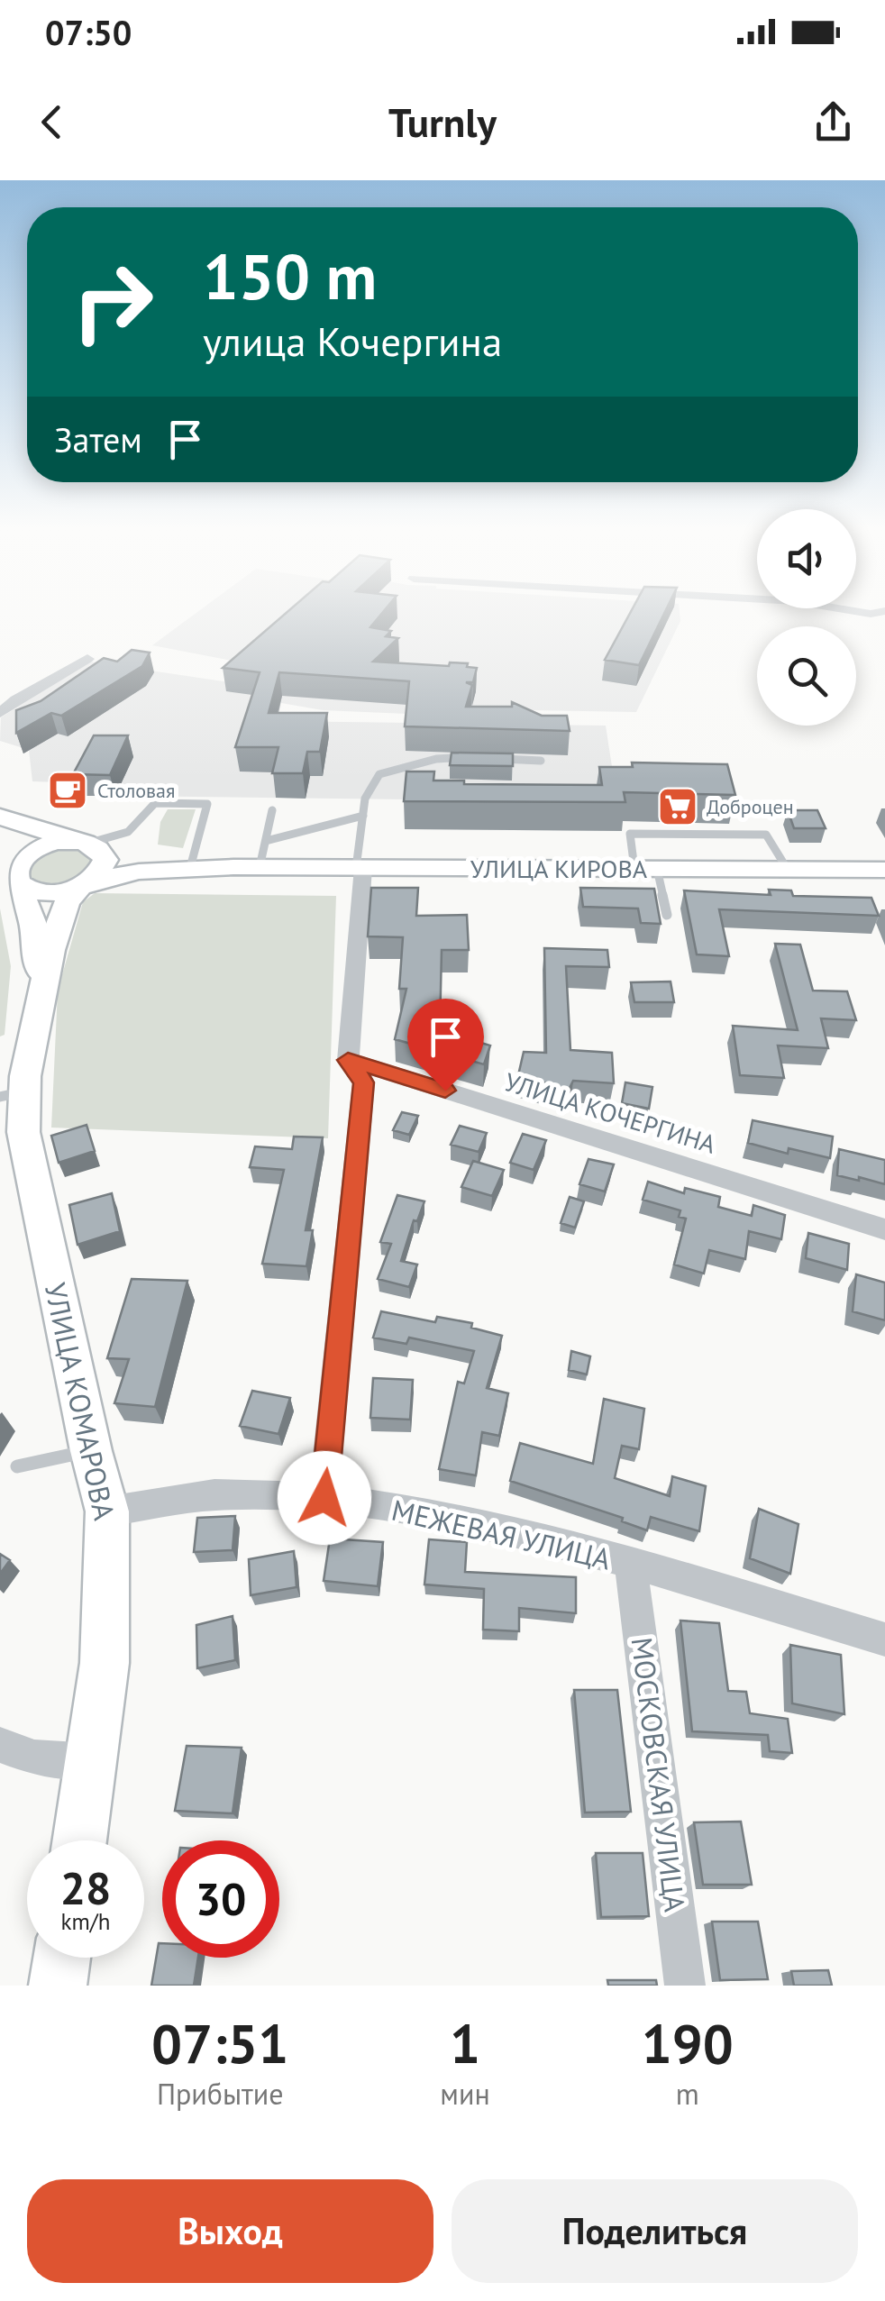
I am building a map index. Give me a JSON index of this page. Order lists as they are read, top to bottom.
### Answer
{
  "streets": {
    "main road": ["УЛИЦА КИРОВА", "УЛИЦА КОМАРОВА"],
    "street": ["УЛИЦА КОЧЕРГИНА", "МЕЖЕВАЯ УЛИЦА", "МОСКОВСКАЯ УЛИЦА"]
  },
  "crossings": [
    ["УЛИЦА КОМАРОВА", "МЕЖЕВАЯ УЛИЦА"],
    ["МЕЖЕВАЯ УЛИЦА", "МОСКОВСКАЯ УЛИЦА"]
  ],
  "places": {
    "cafe": ["Столовая"],
    "supermarket": ["Доброцен"]
  },
  "page": {
    "status": "07:50",
    "header": "Turnly",
    "turn": ["150 m", "улица Кочергина"],
    "then": "Затем",
    "speed": "28 km/h",
    "limit": "30",
    "eta": [
      "07:51",
      "Прибытие",
      "1",
      "мин",
      "190",
      "m"
    ],
    "buttons": ["Выход", "Поделиться"]
  }
}
